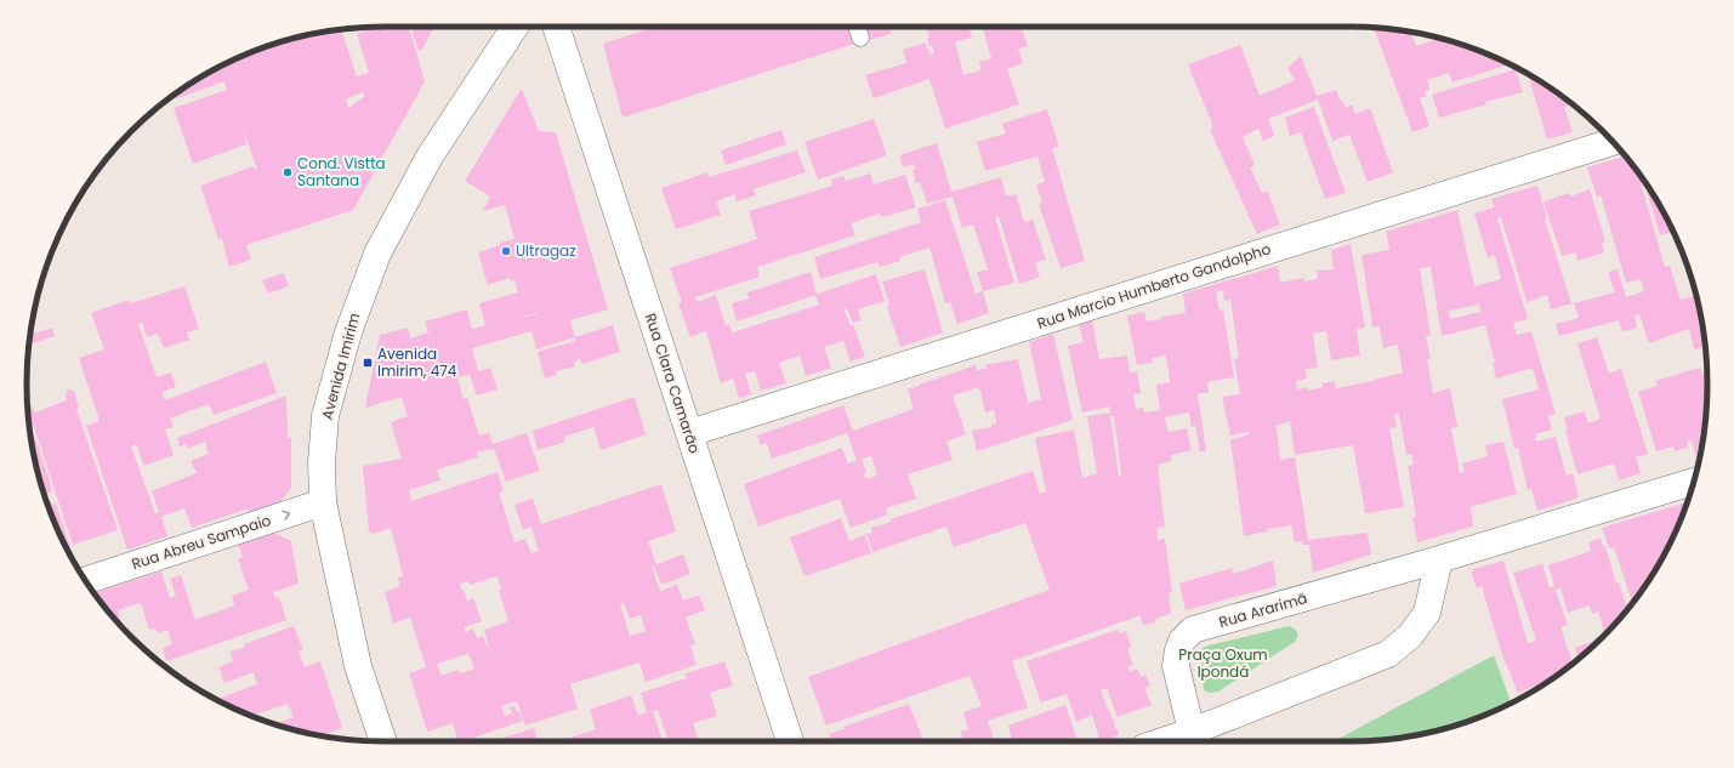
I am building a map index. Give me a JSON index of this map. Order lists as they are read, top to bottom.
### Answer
{
  "streets": {
    "street": [
      "Rua Marcio Humberto Gandolpho",
      "Avenida Imirim",
      "Rua Clara Camarão",
      "Rua Abreu Sampaio",
      "Rua Ararimã"
    ]
  },
  "crossings": [
    ["Rua Marcio Humberto Gandolpho", "Rua Clara Camarão"],
    ["Avenida Imirim", "Rua Abreu Sampaio"]
  ],
  "one_way": ["Rua Abreu Sampaio"],
  "parks": ["Praça Oxum Ipondá"],
  "places": {
    "other": ["Cond. Vistta Santana", "Ultragaz"],
    "transit": ["Avenida Imirim, 474"]
  }
}
